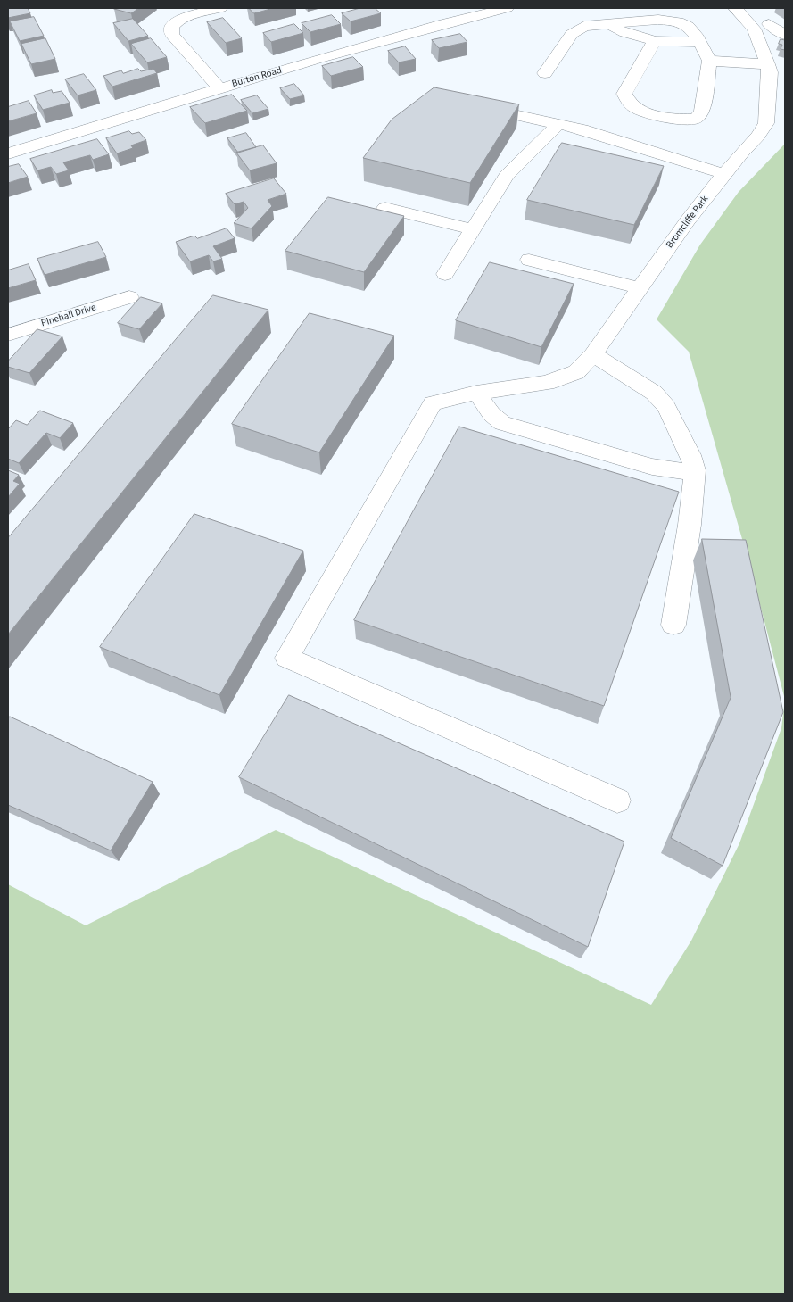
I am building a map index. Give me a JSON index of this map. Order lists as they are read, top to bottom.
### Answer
{
  "streets": {
    "street": ["Burton Road", "Bromcliffe Park", "Pinehall Drive"]
  }
}
